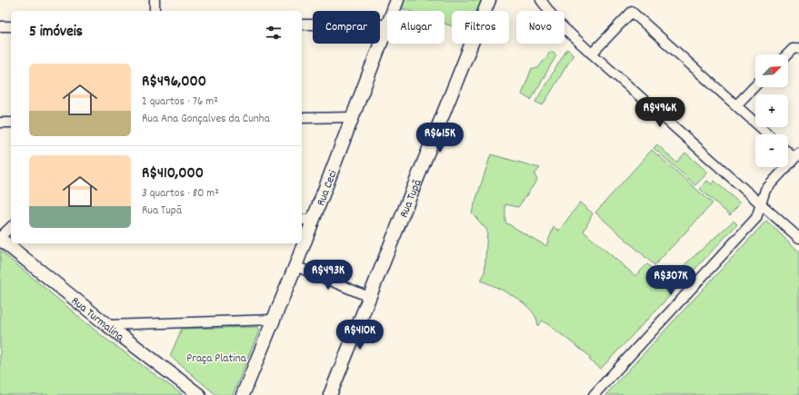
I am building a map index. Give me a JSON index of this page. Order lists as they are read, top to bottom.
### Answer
{
  "streets": {
    "main road": ["Rua Ceci", "Rua Tupã", "Rua Turmalina"]
  },
  "parks": ["Praça Platina"],
  "north": "top right",
  "page": {
    "chip": [
      "Comprar",
      "Alugar",
      "Filtros",
      "Novo"
    ],
    "heading": "5 imóveis",
    "map_buttons": ["+", "−"],
    "list": [
      {
        "name": "R$496,000",
        "note": "2 quartos · 76 m² · Rua Ana Gonçalves da Cunha"
      },
      {
        "name": "R$410,000",
        "note": "3 quartos · 80 m² · Rua Tupã"
      }
    ],
    "price": [
      "R$496K",
      "R$615K",
      "R$493K",
      "R$307K",
      "R$410K"
    ]
  }
}
